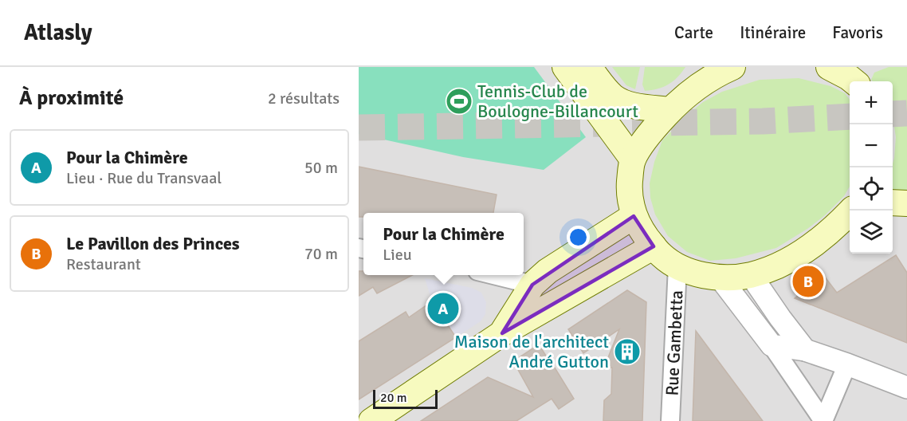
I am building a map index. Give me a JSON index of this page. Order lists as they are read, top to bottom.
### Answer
{
  "streets": {
    "street": ["Rue Gambetta"]
  },
  "places": {
    "sports": ["Tennis-Club de Boulogne-Billancourt"],
    "building": ["Maison de l'architect André Gutton"]
  },
  "scale_bar": "20 m",
  "page": {
    "header": "Atlasly",
    "nav": ["Carte", "Itinéraire", "Favoris"],
    "heading": ["À proximité", "2 résultats"],
    "map_buttons": ["+", "−"],
    "list": [
      {
        "mark": "A",
        "name": "Pour la Chimère",
        "note": "Lieu · Rue du Transvaal",
        "value": "50 m"
      },
      {
        "mark": "B",
        "name": "Le Pavillon des Princes",
        "note": "Restaurant",
        "value": "70 m"
      }
    ],
    "popup": ["Pour la Chimère", "Lieu"],
    "pins": ["B", "A"],
    "scale": "20 m"
  }
}
